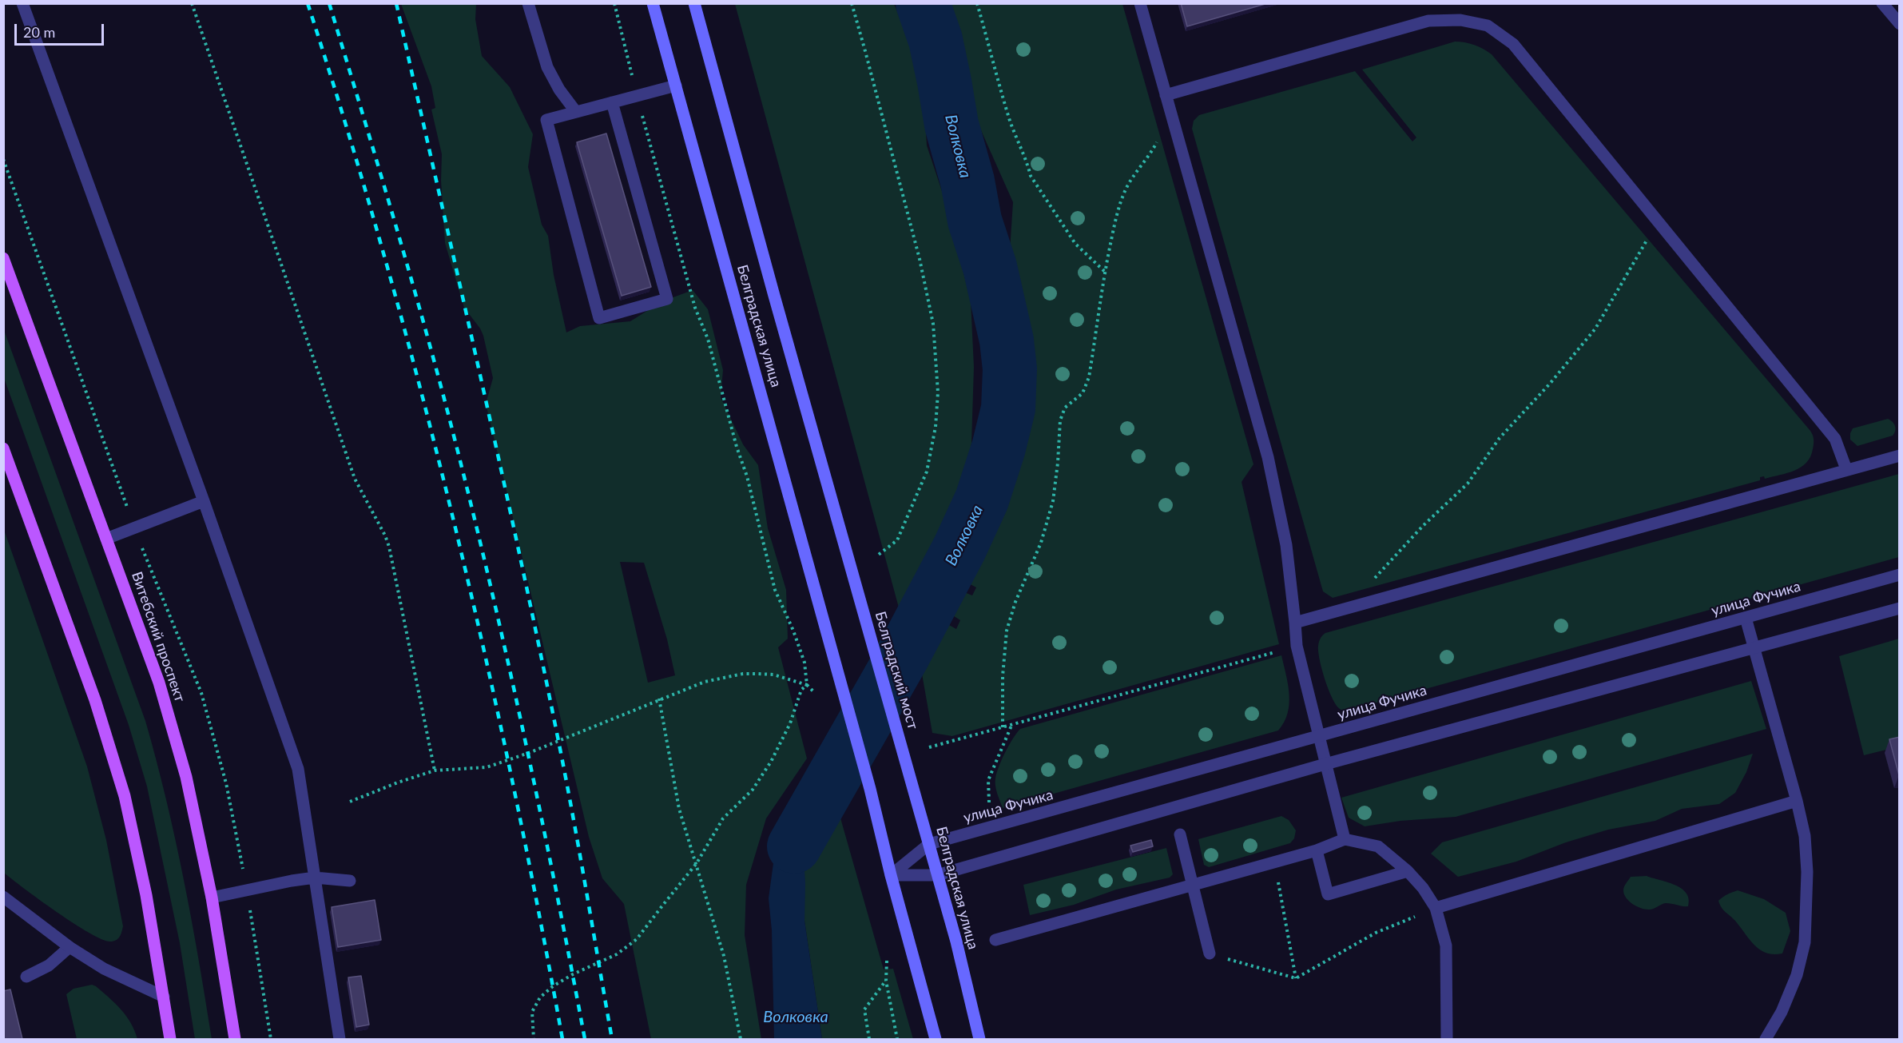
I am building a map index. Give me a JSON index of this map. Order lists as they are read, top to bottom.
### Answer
{
  "streets": {
    "main road": ["Витебский проспект"],
    "street": ["Белградская улица", "улица Фучика", "Белградский мост"]
  },
  "crossings": [
    ["Белградская улица", "улица Фучика"],
    ["Белградская улица", "Белградский мост"]
  ],
  "water": ["Волковка"],
  "scale_bar": "20 m"
}
